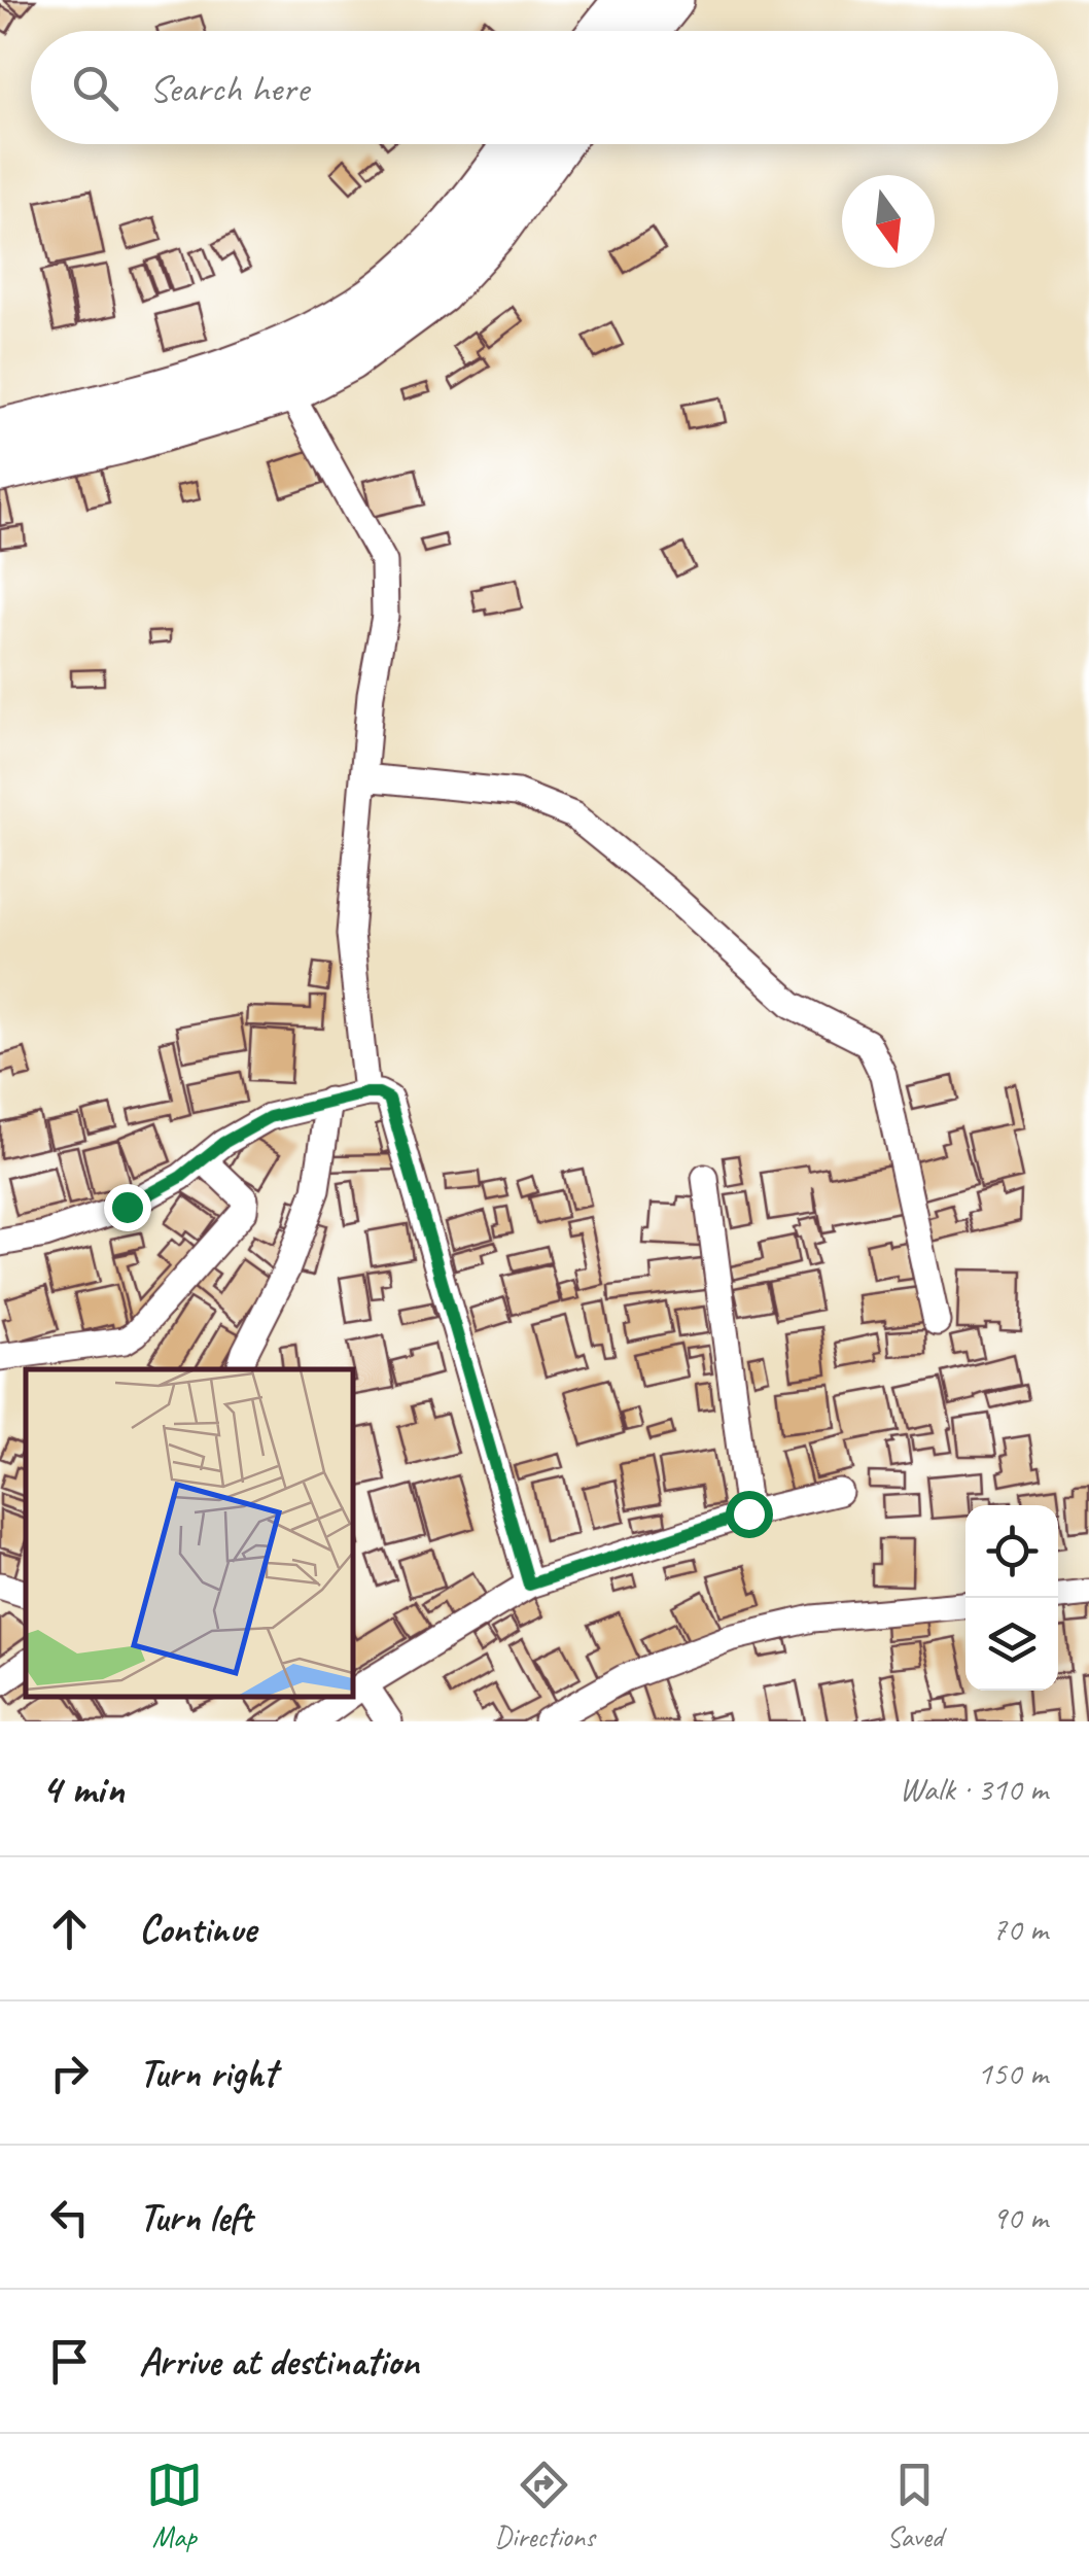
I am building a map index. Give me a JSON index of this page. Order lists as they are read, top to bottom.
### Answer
{
  "north": "bottom",
  "page": {
    "search": "Search here",
    "heading": ["4 min", "Walk · 310 m"],
    "list": [
      ["Continue", "70 m"],
      ["Turn right", "150 m"],
      ["Turn left", "90 m"],
      "Arrive at destination"
    ],
    "nav": ["Map", "Directions", "Saved"]
  }
}
